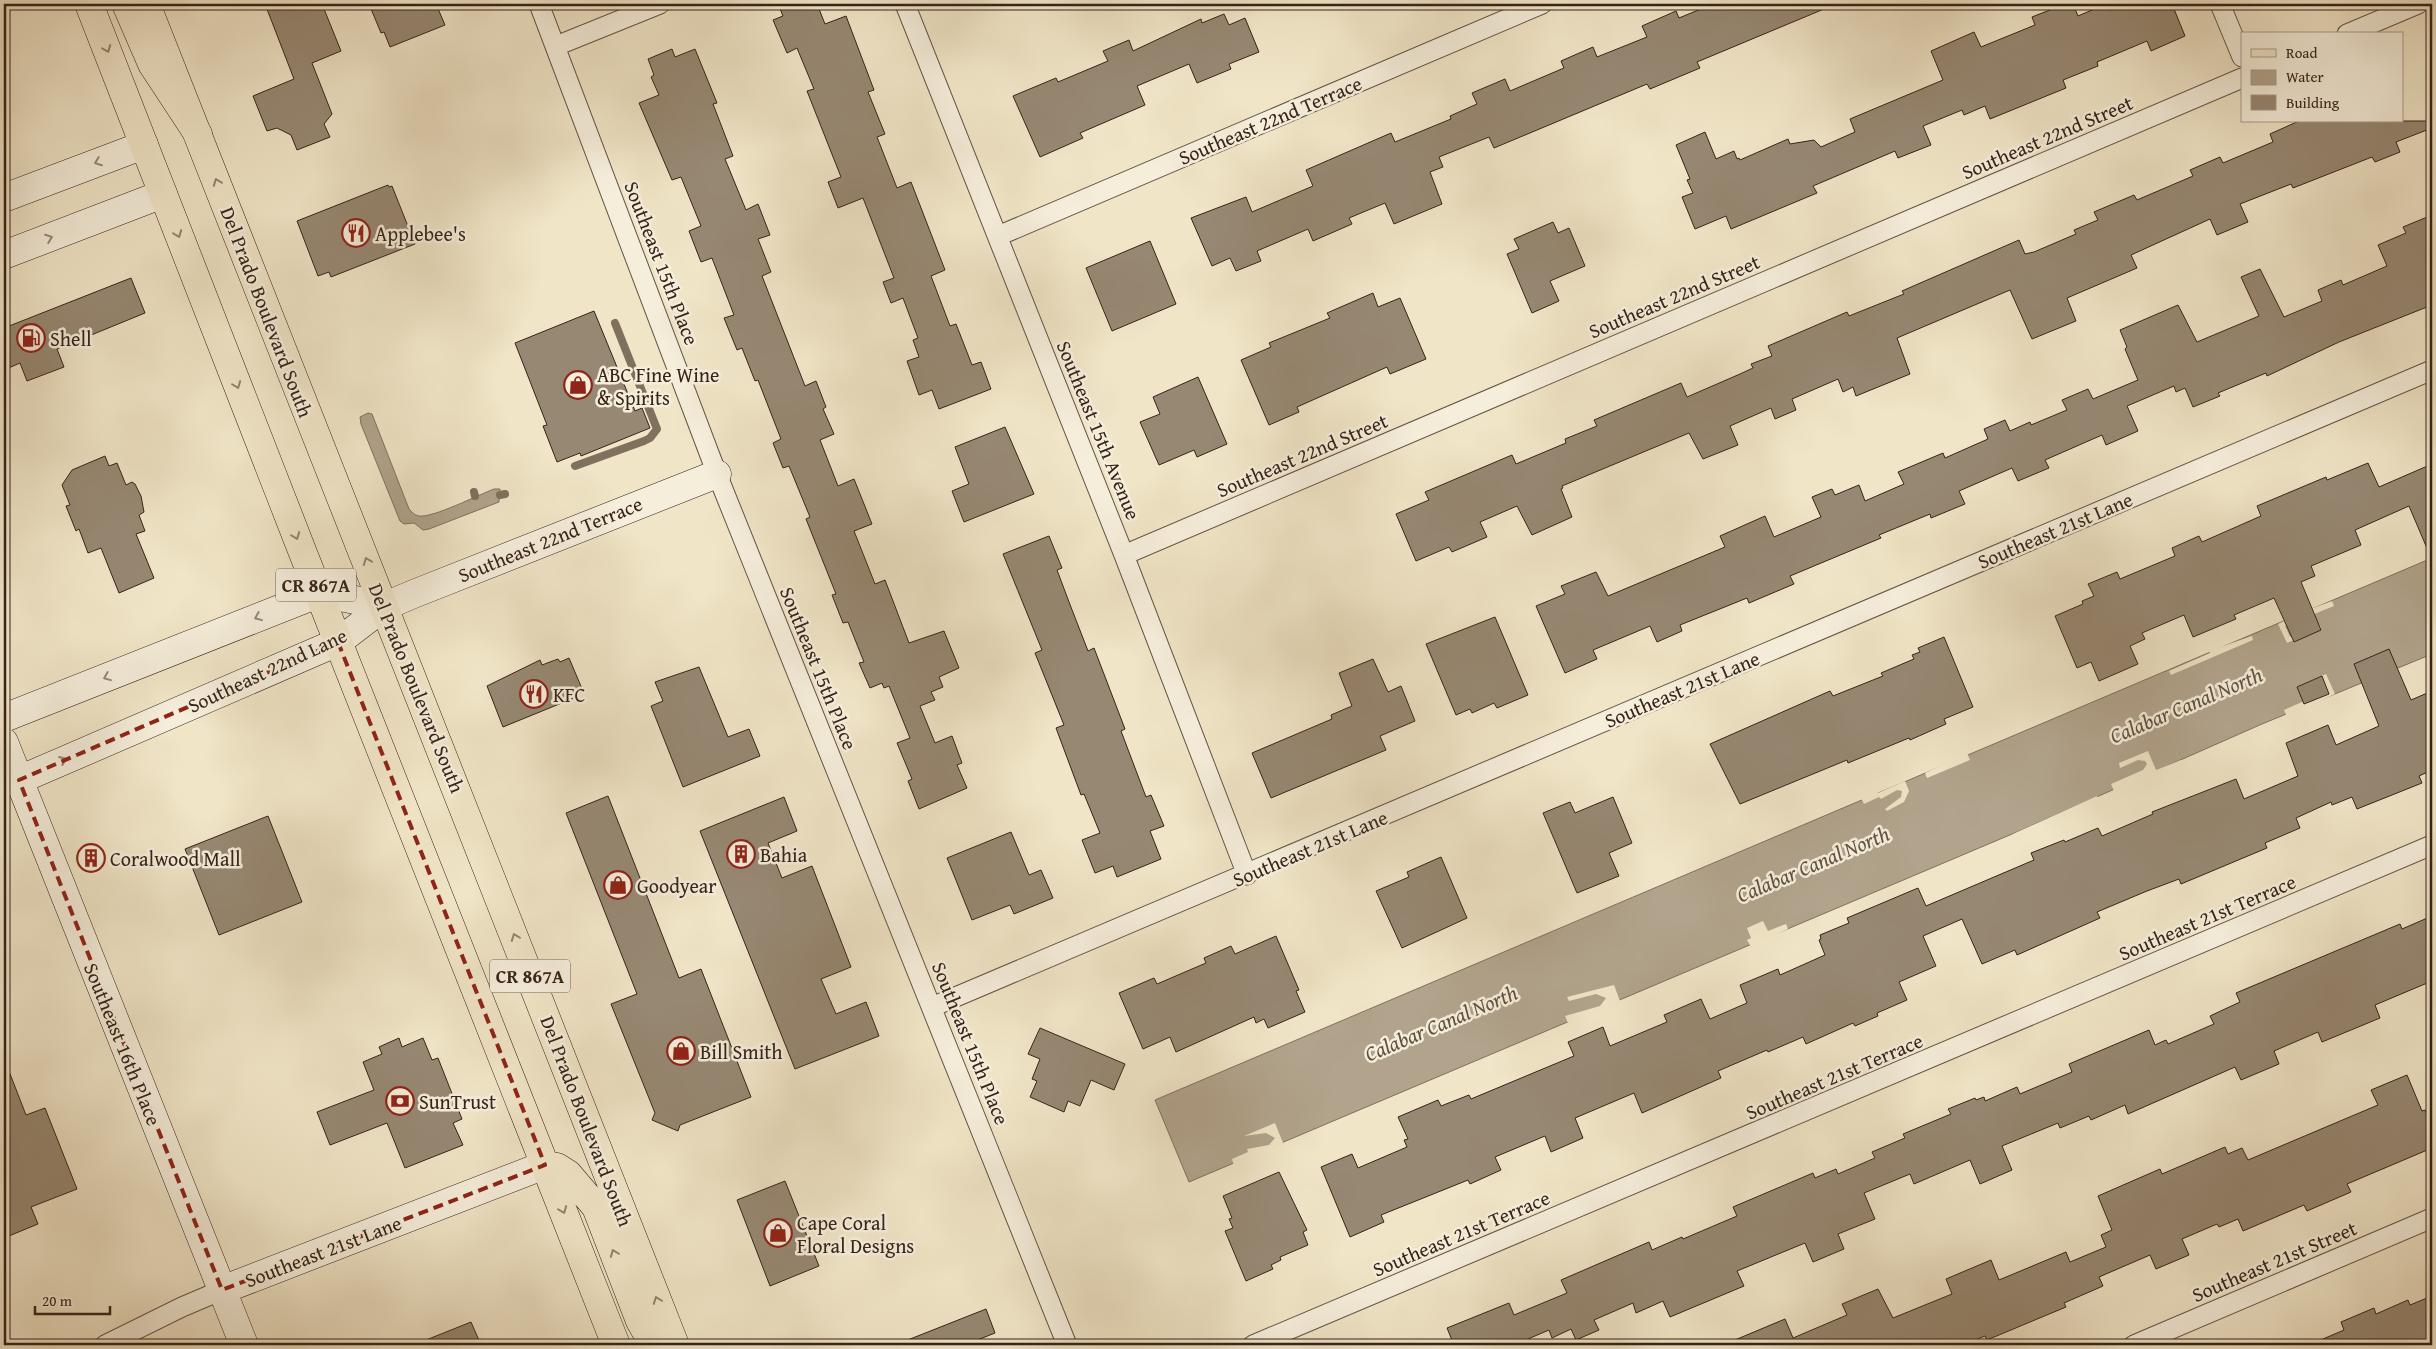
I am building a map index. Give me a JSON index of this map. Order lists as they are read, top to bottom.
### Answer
{
  "streets": {
    "main road": ["Del Prado Boulevard South", "CR 867A"],
    "street": [
      "Southeast 22nd Terrace",
      "Southeast 22nd Street",
      "Southeast 15th Place",
      "Southeast 15th Avenue",
      "Southeast 21st Lane",
      "Southeast 22nd Lane",
      "Southeast 21st Terrace",
      "Southeast 16th Place",
      "Southeast 21st Street"
    ]
  },
  "crossings": [
    ["Southeast 22nd Terrace", "Southeast 15th Place"],
    ["Southeast 22nd Terrace", "Del Prado Boulevard South"],
    ["Southeast 22nd Terrace", "Southeast 15th Avenue"],
    ["Southeast 22nd Terrace", "Southeast 22nd Lane"],
    ["Southeast 22nd Street", "Southeast 15th Avenue"],
    ["Southeast 15th Place", "Southeast 21st Lane"],
    ["Del Prado Boulevard South", "Southeast 22nd Lane"],
    ["Southeast 15th Avenue", "Southeast 21st Lane"],
    ["Southeast 21st Lane", "CR 867A"],
    ["Southeast 21st Lane", "Southeast 16th Place"],
    ["CR 867A", "Southeast 22nd Lane"],
    ["Southeast 22nd Lane", "Southeast 16th Place"]
  ],
  "water": ["Calabar Canal North"],
  "places": {
    "restaurant": ["Applebee's", "KFC"],
    "fuel station": ["Shell"],
    "shop": [
      "ABC Fine Wine & Spirits",
      "Goodyear",
      "Bill Smith",
      "Cape Coral Floral Designs"
    ],
    "building": ["Bahia", "Coralwood Mall"],
    "bank": ["SunTrust"]
  },
  "legend": ["Road", "Water", "Building"],
  "scale_bar": "20 m"
}
